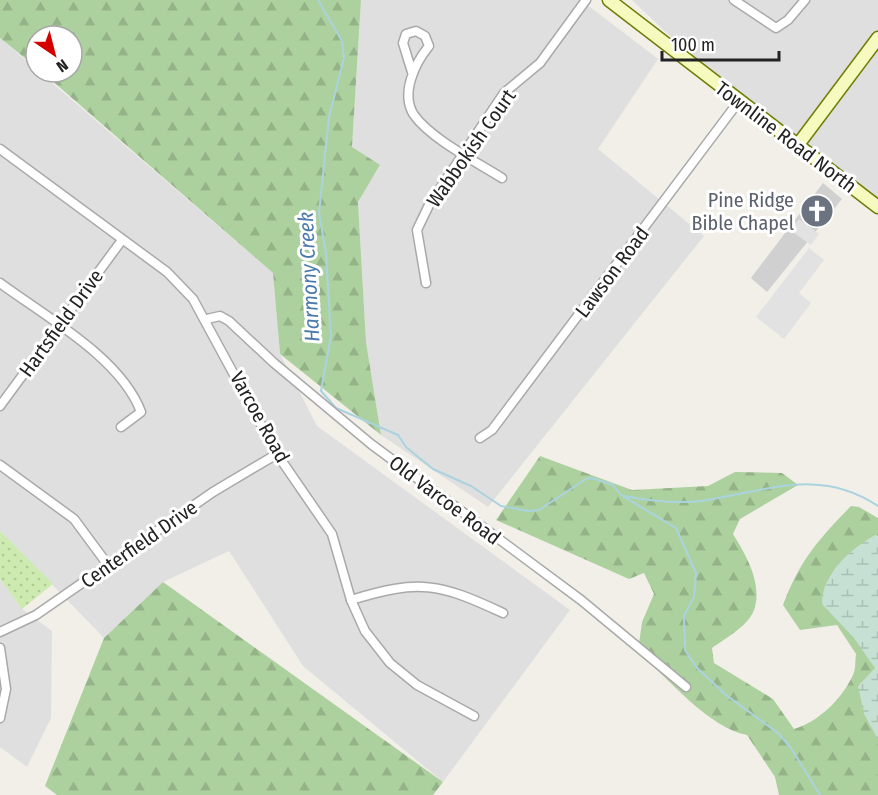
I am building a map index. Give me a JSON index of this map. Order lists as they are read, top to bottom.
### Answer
{
  "streets": {
    "main road": ["Townline Road North"],
    "street": [
      "Wabbokish Court",
      "Lawson Road",
      "Hartsfield Drive",
      "Varcoe Road",
      "Old Varcoe Road",
      "Centerfield Drive"
    ]
  },
  "crossings": [
    ["Townline Road North", "Lawson Road"],
    ["Hartsfield Drive", "Varcoe Road"],
    ["Varcoe Road", "Old Varcoe Road"],
    ["Varcoe Road", "Centerfield Drive"]
  ],
  "water": ["Harmony Creek"],
  "places": {
    "church": ["Pine Ridge Bible Chapel"]
  },
  "scale_bar": "100 m",
  "north": "bottom right"
}
